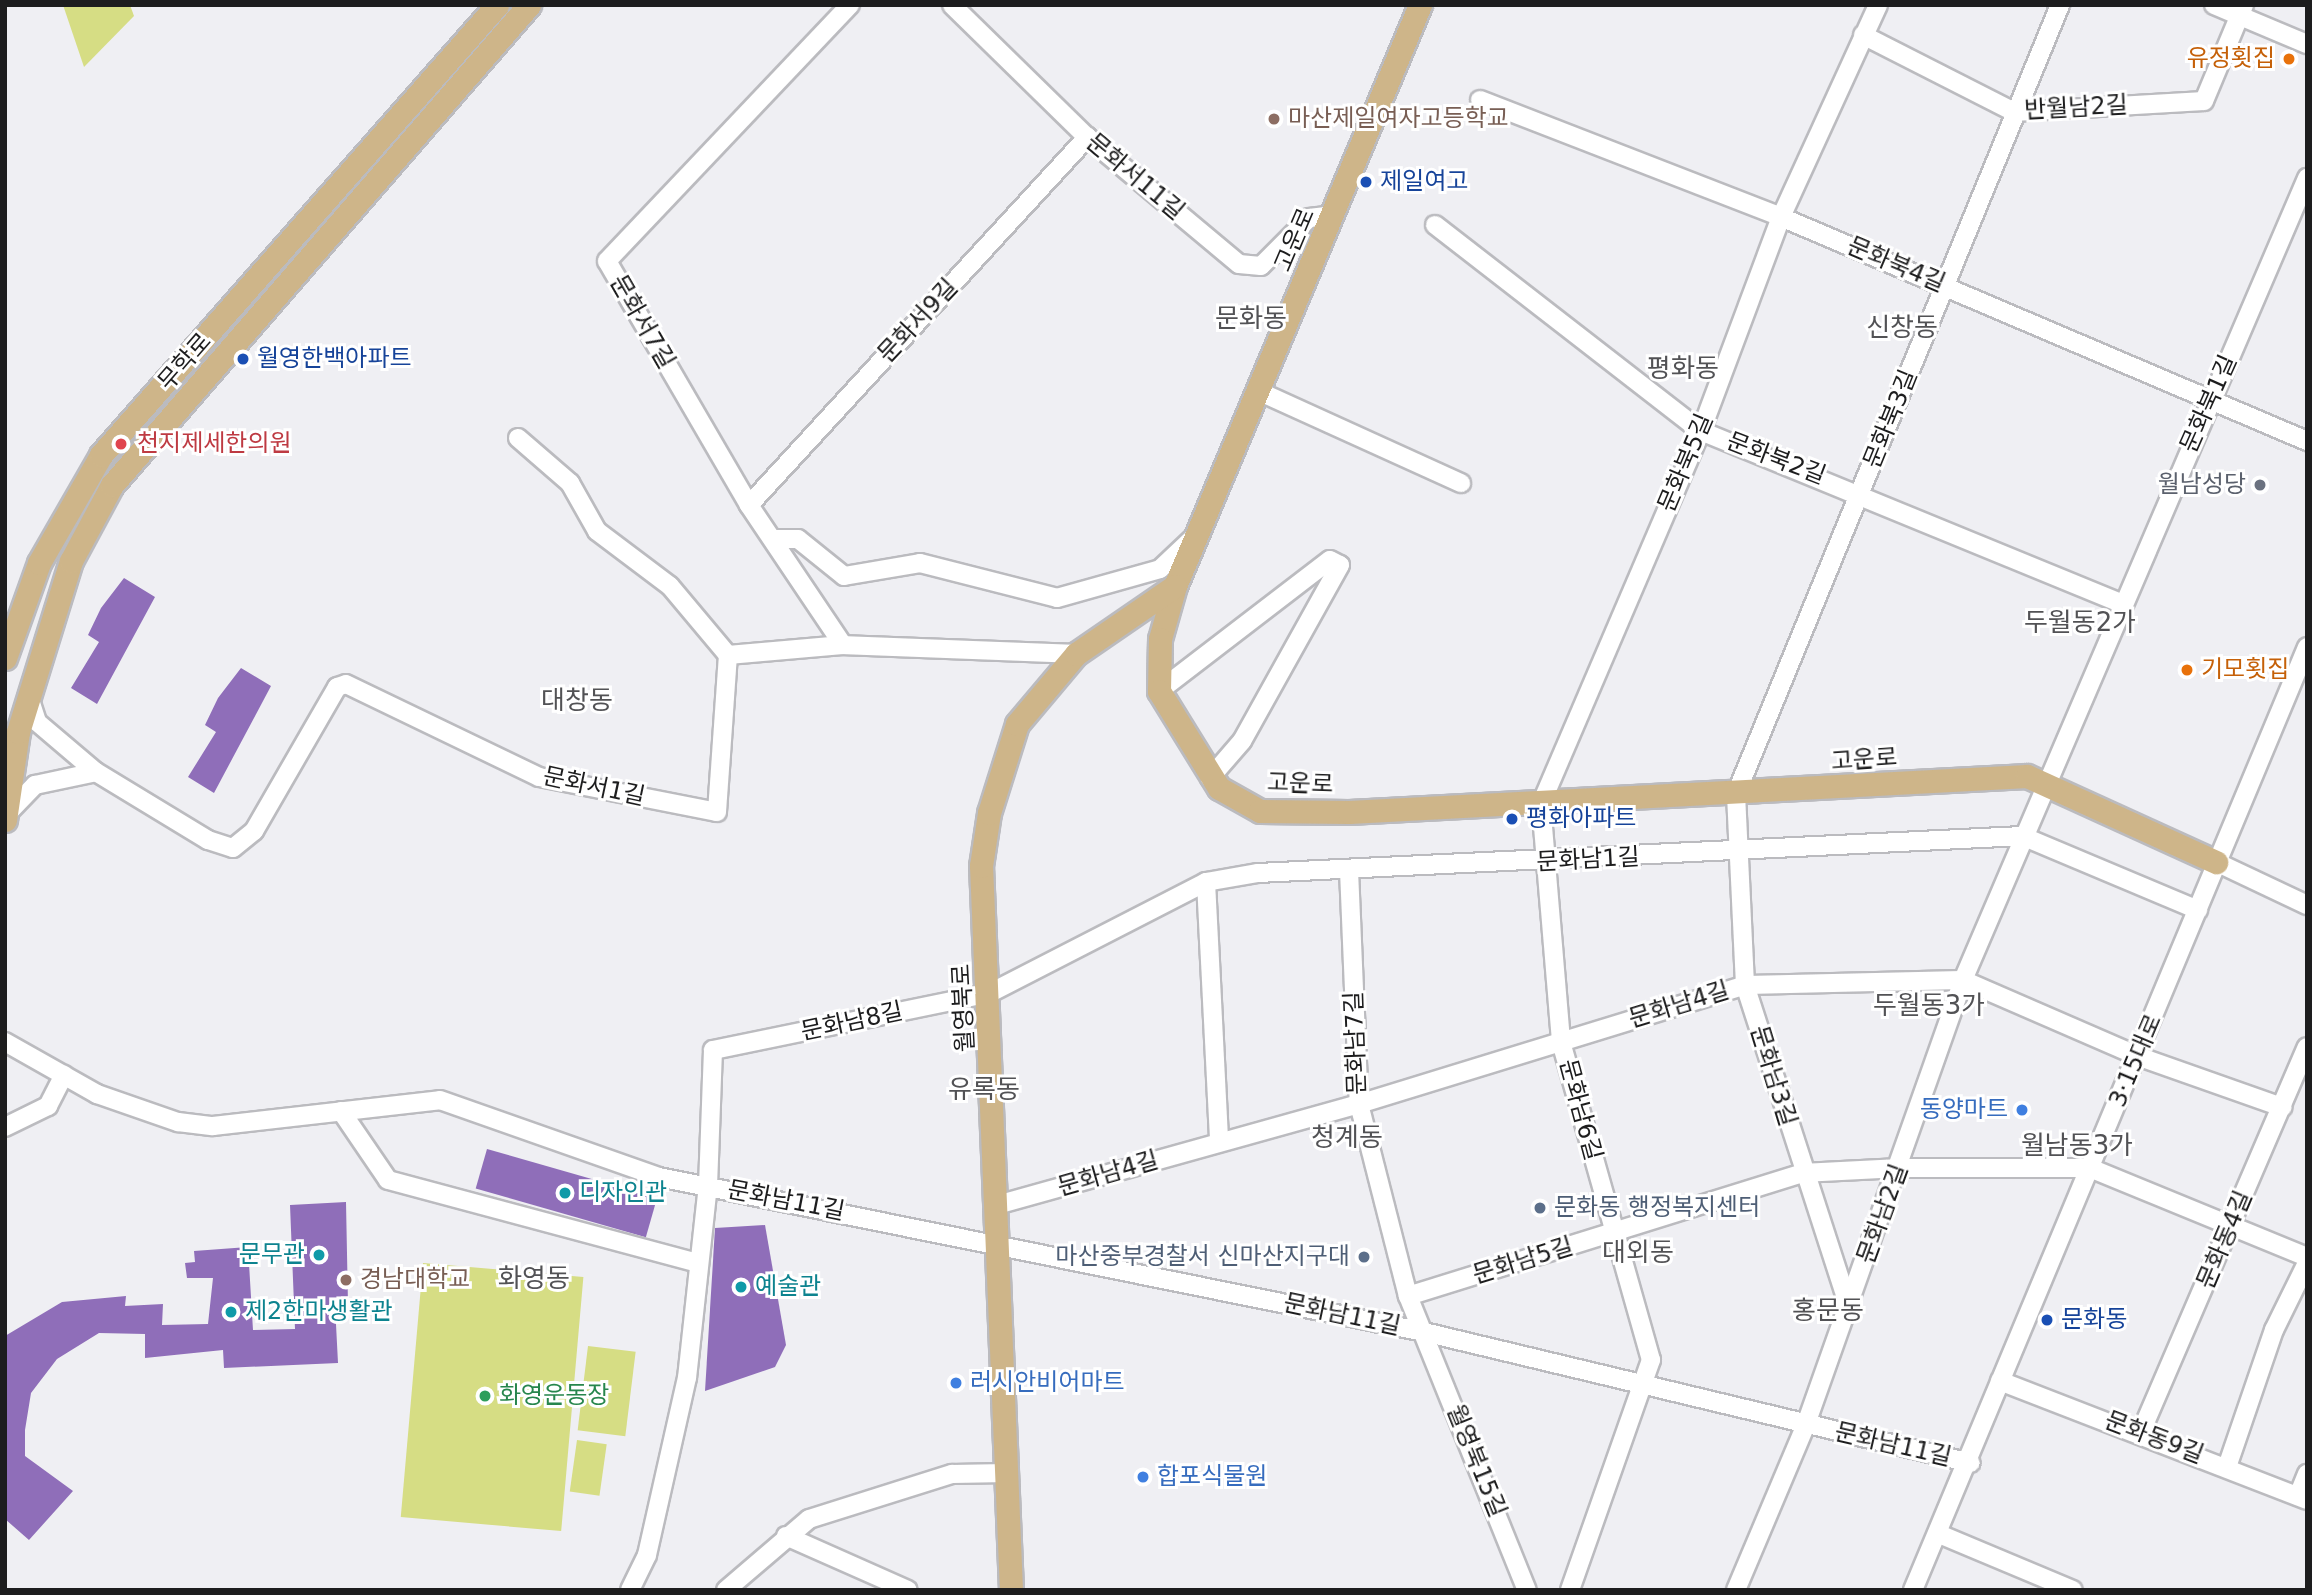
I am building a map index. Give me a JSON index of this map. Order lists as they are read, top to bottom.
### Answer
{
  "streets": {
    "main road": ["고운로", "무학로", "월영북로"],
    "street": [
      "반월남2길",
      "문화서11길",
      "문화북4길",
      "문화서9길",
      "문화서7길",
      "문화북1길",
      "문화북3길",
      "문화북2길",
      "문화북5길",
      "문화서1길",
      "문화남1길",
      "문화남4길",
      "문화남8길",
      "문화남7길",
      "3·15대로",
      "문화남3길",
      "문화남6길",
      "문화남11길",
      "문화남2길",
      "문화동4길",
      "문화남5길",
      "문화동9길",
      "월영북15길"
    ]
  },
  "crossings": [
    ["반월남2길", "문화북3길"],
    ["반월남2길", "문화북5길"],
    ["문화서11길", "고운로"],
    ["문화서11길", "문화서9길"],
    ["고운로", "문화북1길"],
    ["고운로", "문화북3길"],
    ["고운로", "문화북5길"],
    ["고운로", "월영북로"],
    ["고운로", "3·15대로"],
    ["고운로", "문화남3길"],
    ["고운로", "문화남6길"],
    ["문화북4길", "문화북1길"],
    ["문화북4길", "문화북3길"],
    ["문화북4길", "문화북5길"],
    ["문화서9길", "문화서7길"],
    ["무학로", "문화서1길"],
    ["문화북1길", "문화북2길"],
    ["문화북1길", "문화남1길"],
    ["문화북1길", "문화남2길"],
    ["문화북3길", "문화북2길"],
    ["문화북3길", "문화남3길"],
    ["문화북2길", "문화북5길"],
    ["문화북5길", "문화남6길"],
    ["문화남1길", "월영북로"],
    ["문화남1길", "문화남8길"],
    ["문화남1길", "문화남7길"],
    ["문화남1길", "3·15대로"],
    ["문화남1길", "문화남3길"],
    ["문화남1길", "문화남6길"],
    ["문화남1길", "문화남2길"],
    ["문화남4길", "월영북로"],
    ["문화남4길", "문화남7길"],
    ["문화남4길", "3·15대로"],
    ["문화남4길", "문화남3길"],
    ["문화남4길", "문화남6길"],
    ["문화남4길", "문화남2길"],
    ["문화남4길", "문화동4길"],
    ["월영북로", "문화남8길"],
    ["월영북로", "문화남11길"],
    ["문화남8길", "문화남11길"],
    ["문화남7길", "문화남11길"],
    ["문화남7길", "문화남5길"],
    ["문화남7길", "월영북15길"],
    ["3·15대로", "문화남11길"],
    ["3·15대로", "문화남5길"],
    ["3·15대로", "문화동9길"],
    ["문화남3길", "문화남2길"],
    ["문화남3길", "문화남5길"],
    ["문화남6길", "문화남11길"],
    ["문화남6길", "문화남5길"],
    ["문화남11길", "문화남2길"],
    ["문화남11길", "월영북15길"],
    ["문화남2길", "문화남5길"],
    ["문화동4길", "문화동9길"]
  ],
  "districts": [
    "문화동",
    "신창동",
    "평화동",
    "두월동2가",
    "대창동",
    "두월동3가",
    "유록동",
    "청계동",
    "월남동3가",
    "대외동",
    "화영동",
    "홍문동"
  ],
  "places": [
    "유정횟집",
    "마산제일여자고등학교",
    "제일여고",
    "월영한백아파트",
    "천지제세한의원",
    "월남성당",
    "기모횟집",
    "평화아파트",
    "동양마트",
    "디자인관",
    "문화동 행정복지센터",
    "문무관",
    "마산중부경찰서 신마산지구대",
    "경남대학교",
    "예술관",
    "제2한마생활관",
    "문화동",
    "러시안비어마트",
    "화영운동장",
    "합포식물원"
  ]
}
